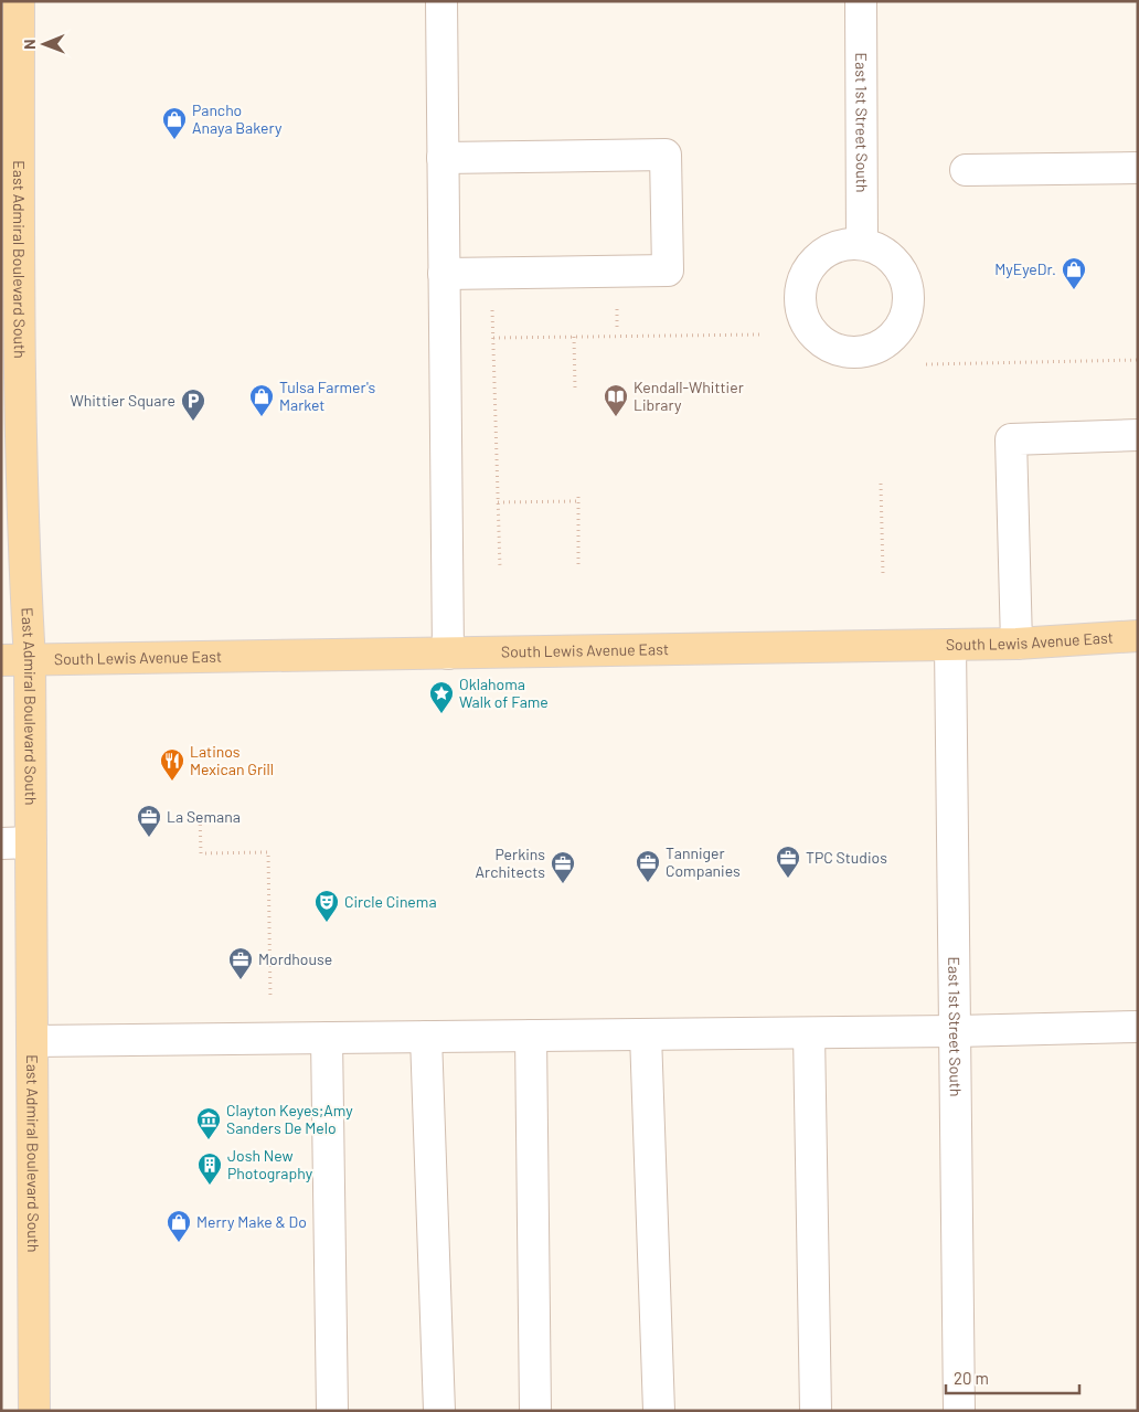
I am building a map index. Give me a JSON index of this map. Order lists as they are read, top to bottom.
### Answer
{
  "streets": {
    "main road": ["East Admiral Boulevard South", "South Lewis Avenue East"],
    "street": ["East 1st Street South"]
  },
  "crossings": [
    ["East 1st Street South", "South Lewis Avenue East"],
    ["East Admiral Boulevard South", "South Lewis Avenue East"]
  ],
  "places": {
    "shop": [
      "Pancho Anaya Bakery",
      "MyEyeDr.",
      "Tulsa Farmer's Market",
      "Merry Make & Do"
    ],
    "library": ["Kendall-Whittier Library"],
    "parking": ["Whittier Square"],
    "place": ["Oklahoma Walk of Fame"],
    "restaurant": ["Latinos Mexican Grill"],
    "office": [
      "La Semana",
      "TPC Studios",
      "Tanniger Companies",
      "Perkins Architects",
      "Mordhouse"
    ],
    "theatre": ["Circle Cinema"],
    "museum": ["Clayton Keyes;Amy Sanders De Melo"],
    "building": ["Josh New Photography"]
  },
  "scale_bar": "20 m",
  "north": "left"
}
